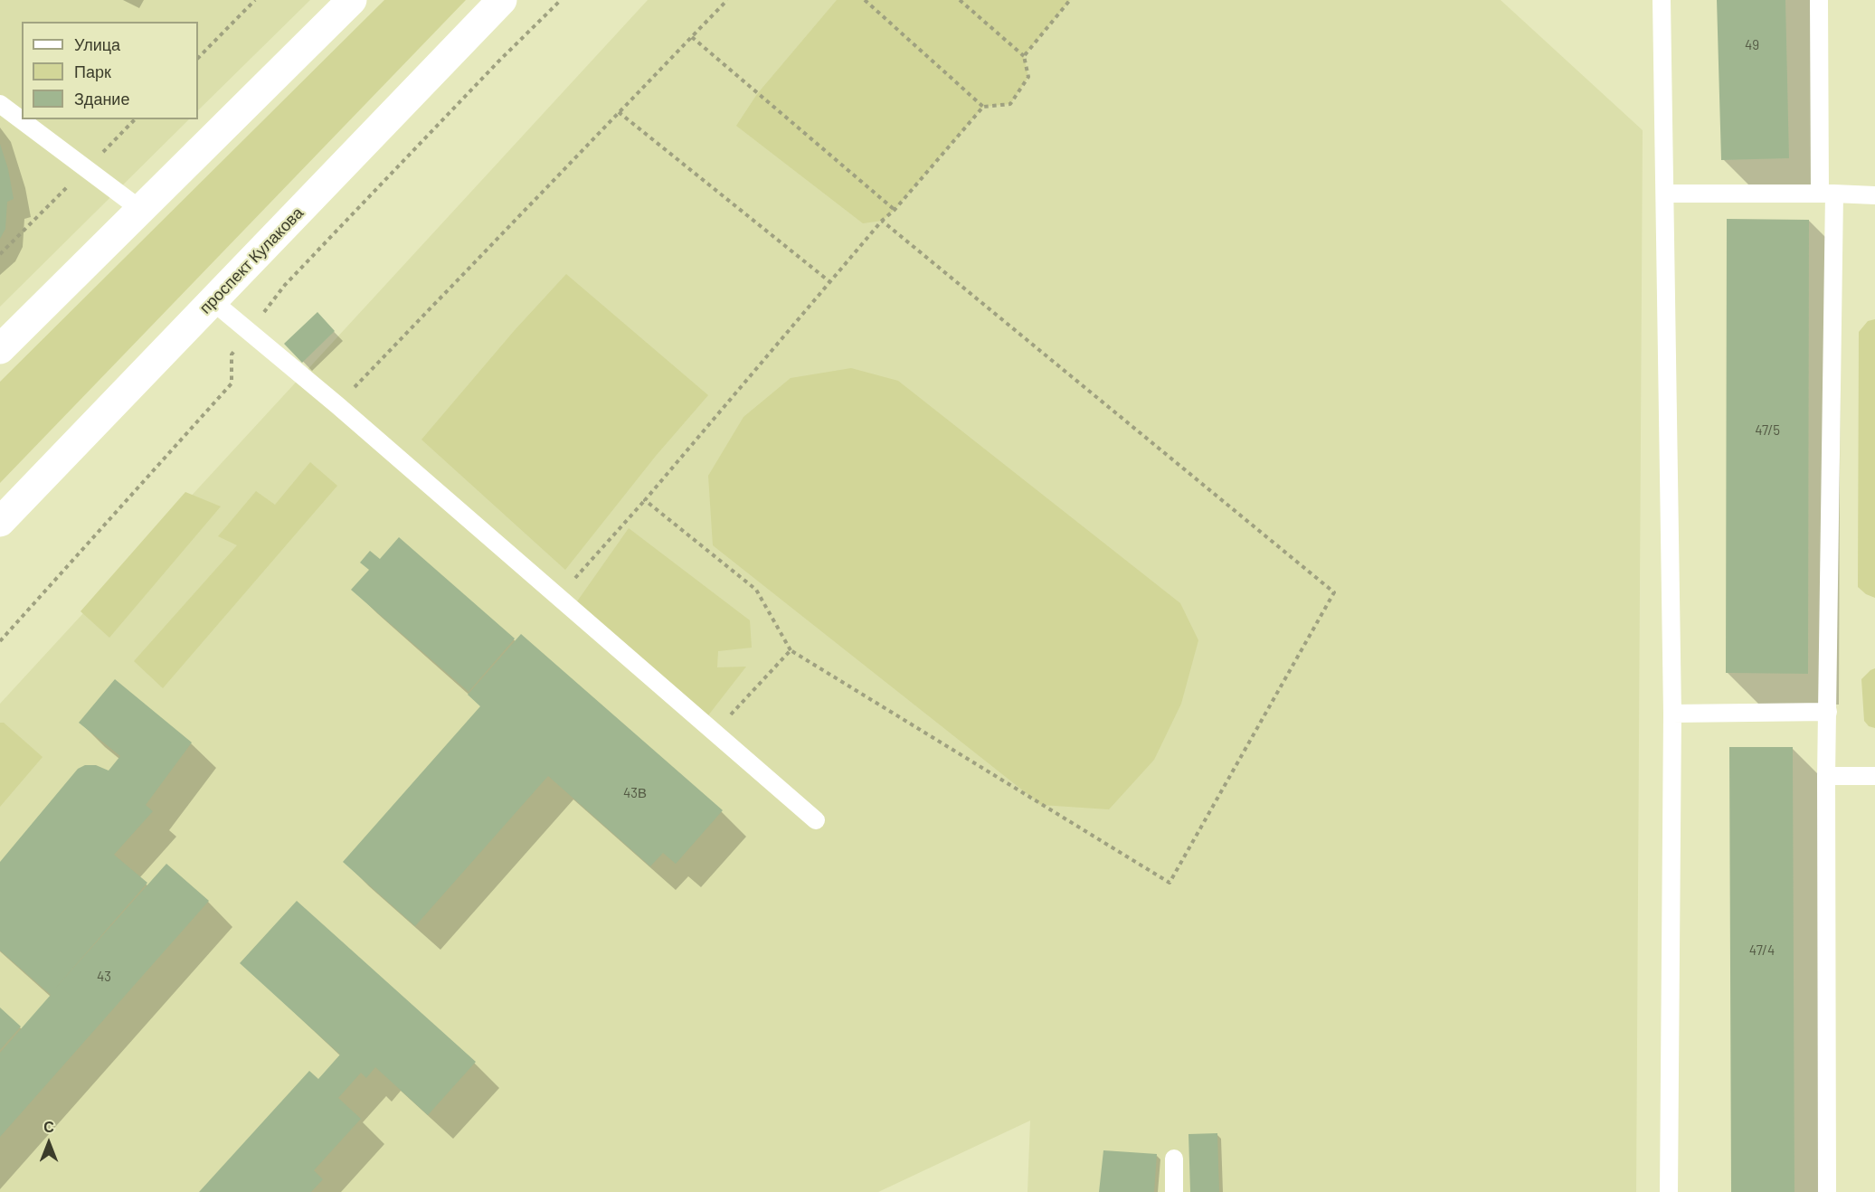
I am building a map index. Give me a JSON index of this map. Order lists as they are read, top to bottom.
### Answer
{
  "streets": {
    "main road": ["проспект Кулакова"]
  },
  "house_numbers": [
    "49",
    "47/5",
    "43В",
    "47/4",
    "43"
  ],
  "legend": ["Улица", "Парк", "Здание"],
  "north": "top"
}
